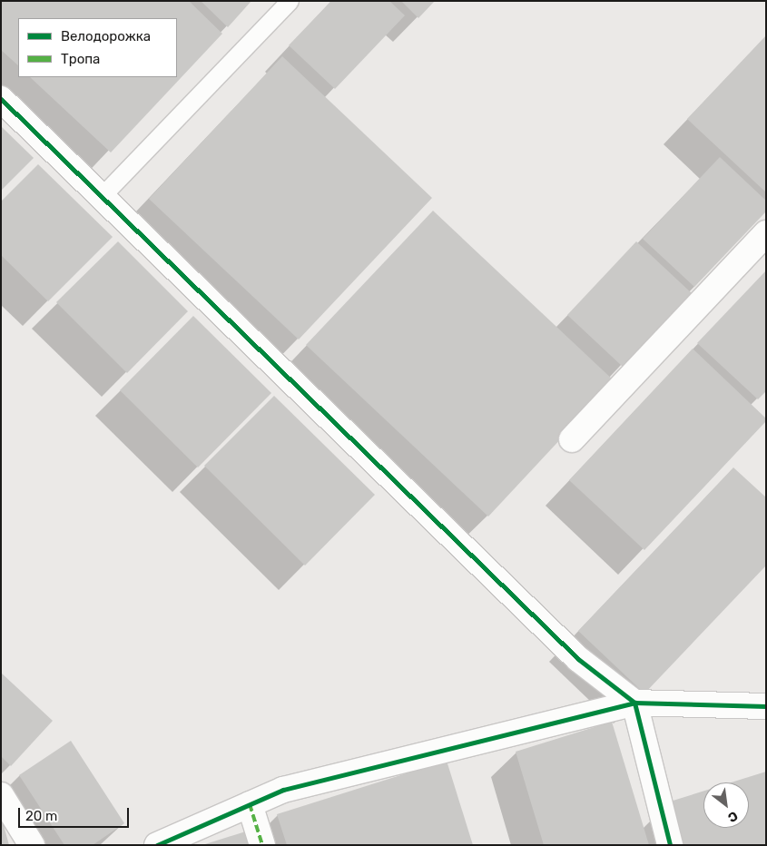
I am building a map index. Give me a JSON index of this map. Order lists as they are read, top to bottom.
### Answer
{
  "legend": ["Велодорожка", "Тропа"],
  "scale_bar": "20 m",
  "north": "bottom right"
}
